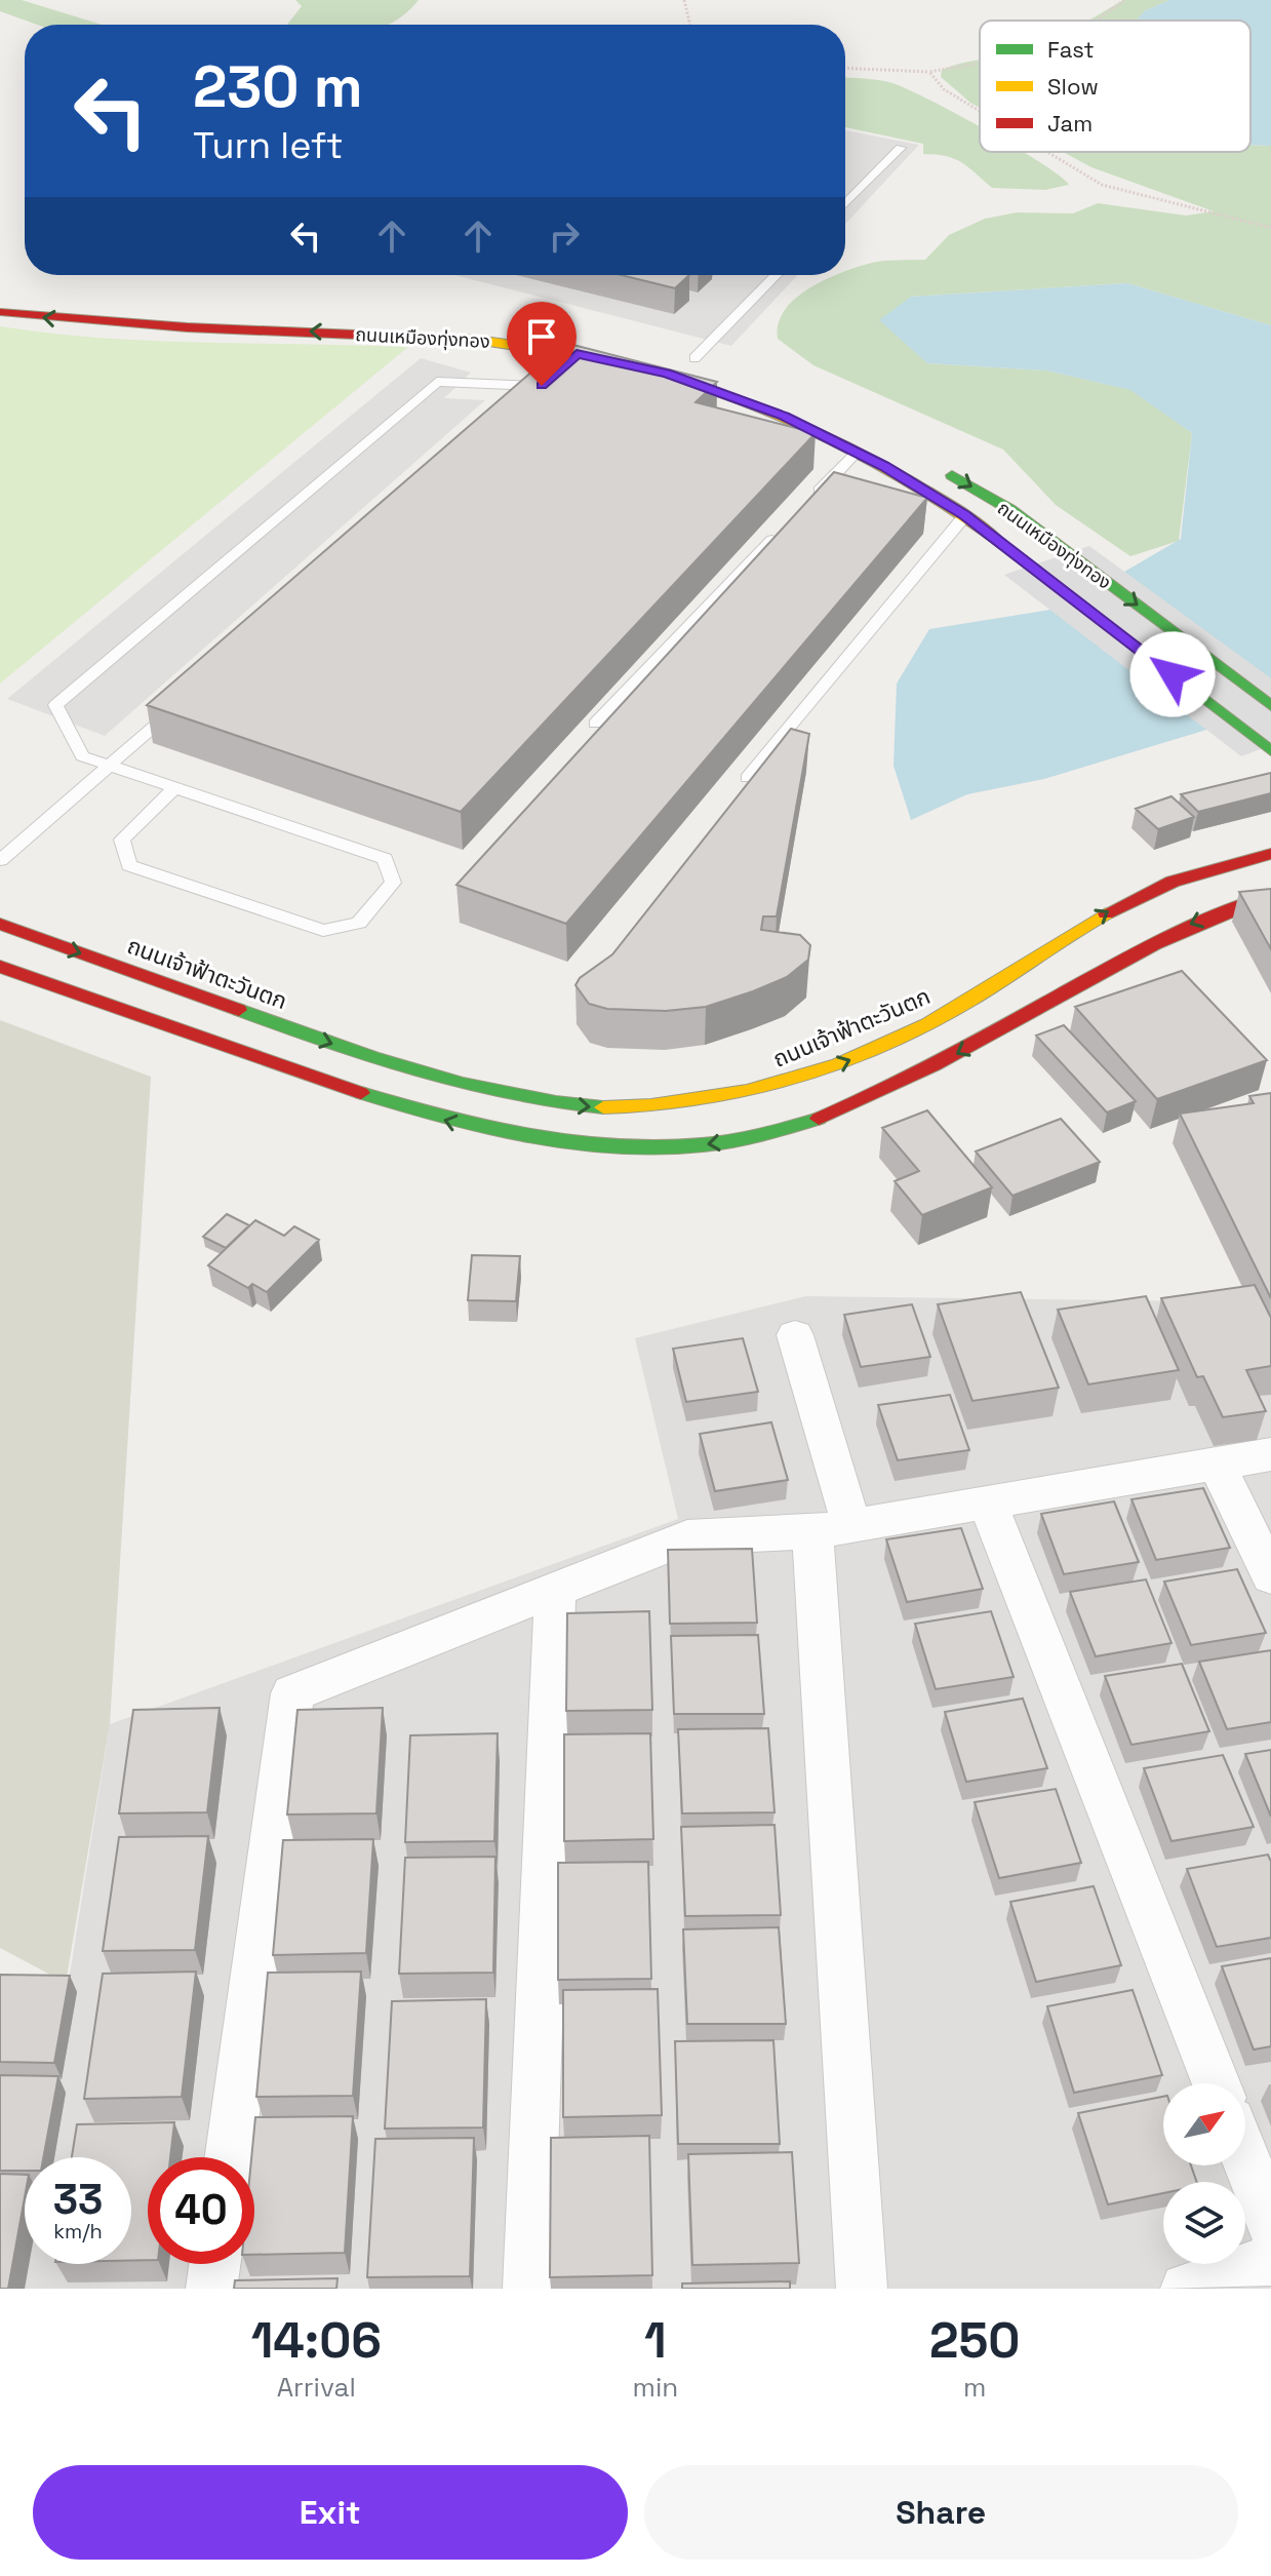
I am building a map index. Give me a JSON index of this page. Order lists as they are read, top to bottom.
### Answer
{
  "streets": {
    "street": ["ถนนเหมืองทุ่งทอง", "ถนนเจ้าฟ้าตะวันตก"]
  },
  "legend": ["Fast", "Slow", "Jam"],
  "north": "top right",
  "page": {
    "turn": ["230 m", "Turn left"],
    "speed": "33 km/h",
    "limit": "40",
    "eta": [
      "14:06",
      "Arrival",
      "1",
      "min",
      "250",
      "m"
    ],
    "buttons": ["Exit", "Share"]
  }
}
